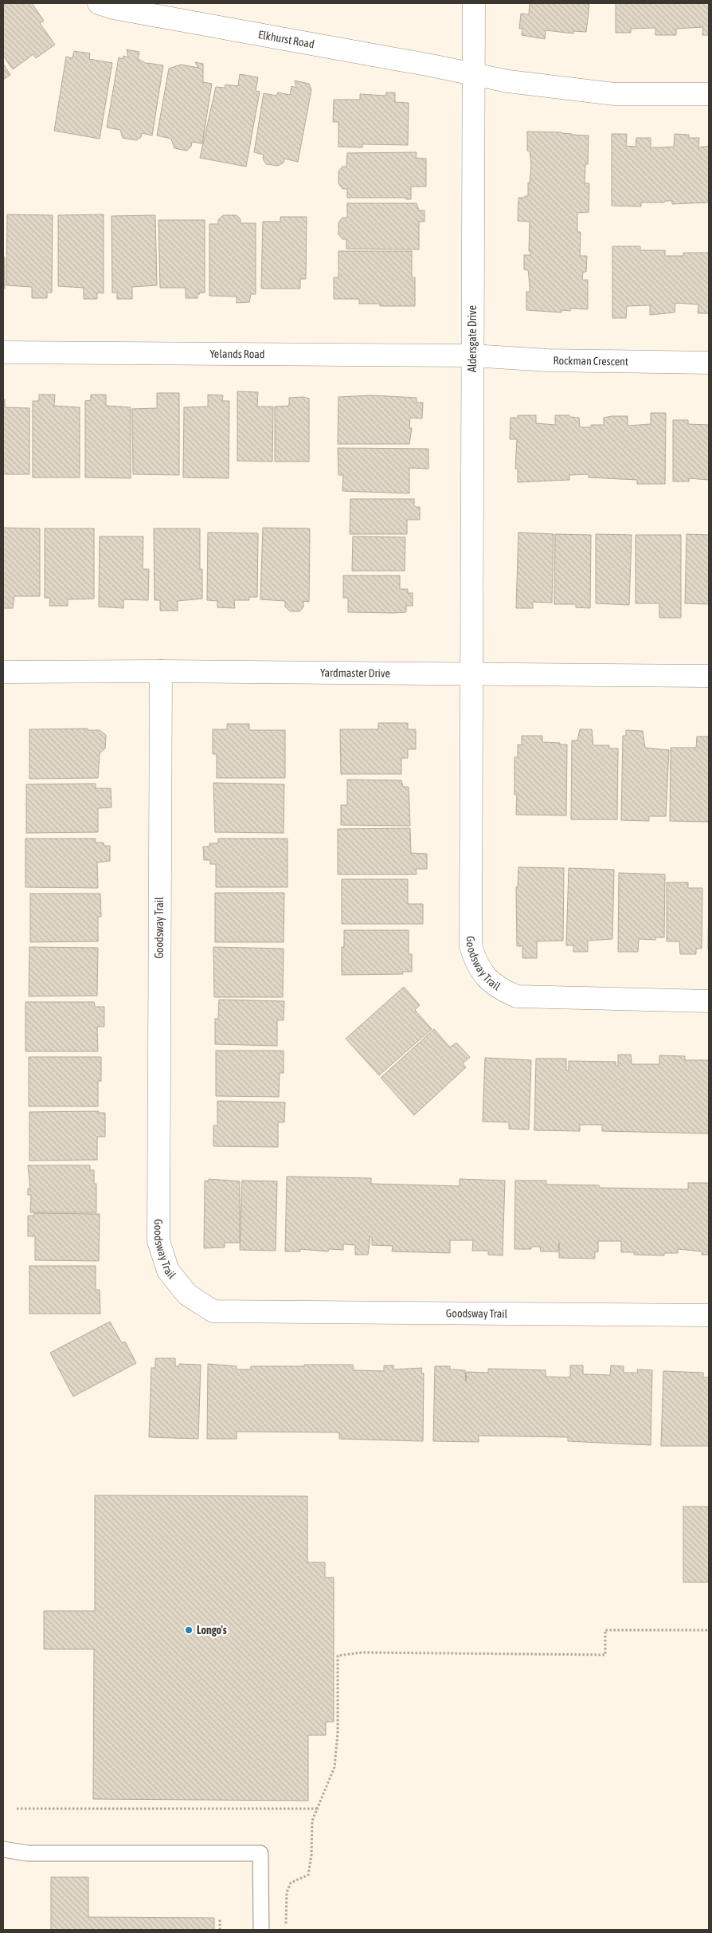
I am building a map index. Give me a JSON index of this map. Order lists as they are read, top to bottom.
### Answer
{
  "streets": {
    "street": [
      "Elkhurst Road",
      "Aldersgate Drive",
      "Yelands Road",
      "Rockman Crescent",
      "Yardmaster Drive",
      "Goodsway Trail"
    ]
  },
  "crossings": [
    ["Elkhurst Road", "Aldersgate Drive"],
    ["Aldersgate Drive", "Yelands Road"],
    ["Aldersgate Drive", "Rockman Crescent"],
    ["Aldersgate Drive", "Yardmaster Drive"],
    ["Aldersgate Drive", "Goodsway Trail"],
    ["Yelands Road", "Rockman Crescent"],
    ["Yardmaster Drive", "Goodsway Trail"]
  ],
  "places": ["Longo's"]
}
